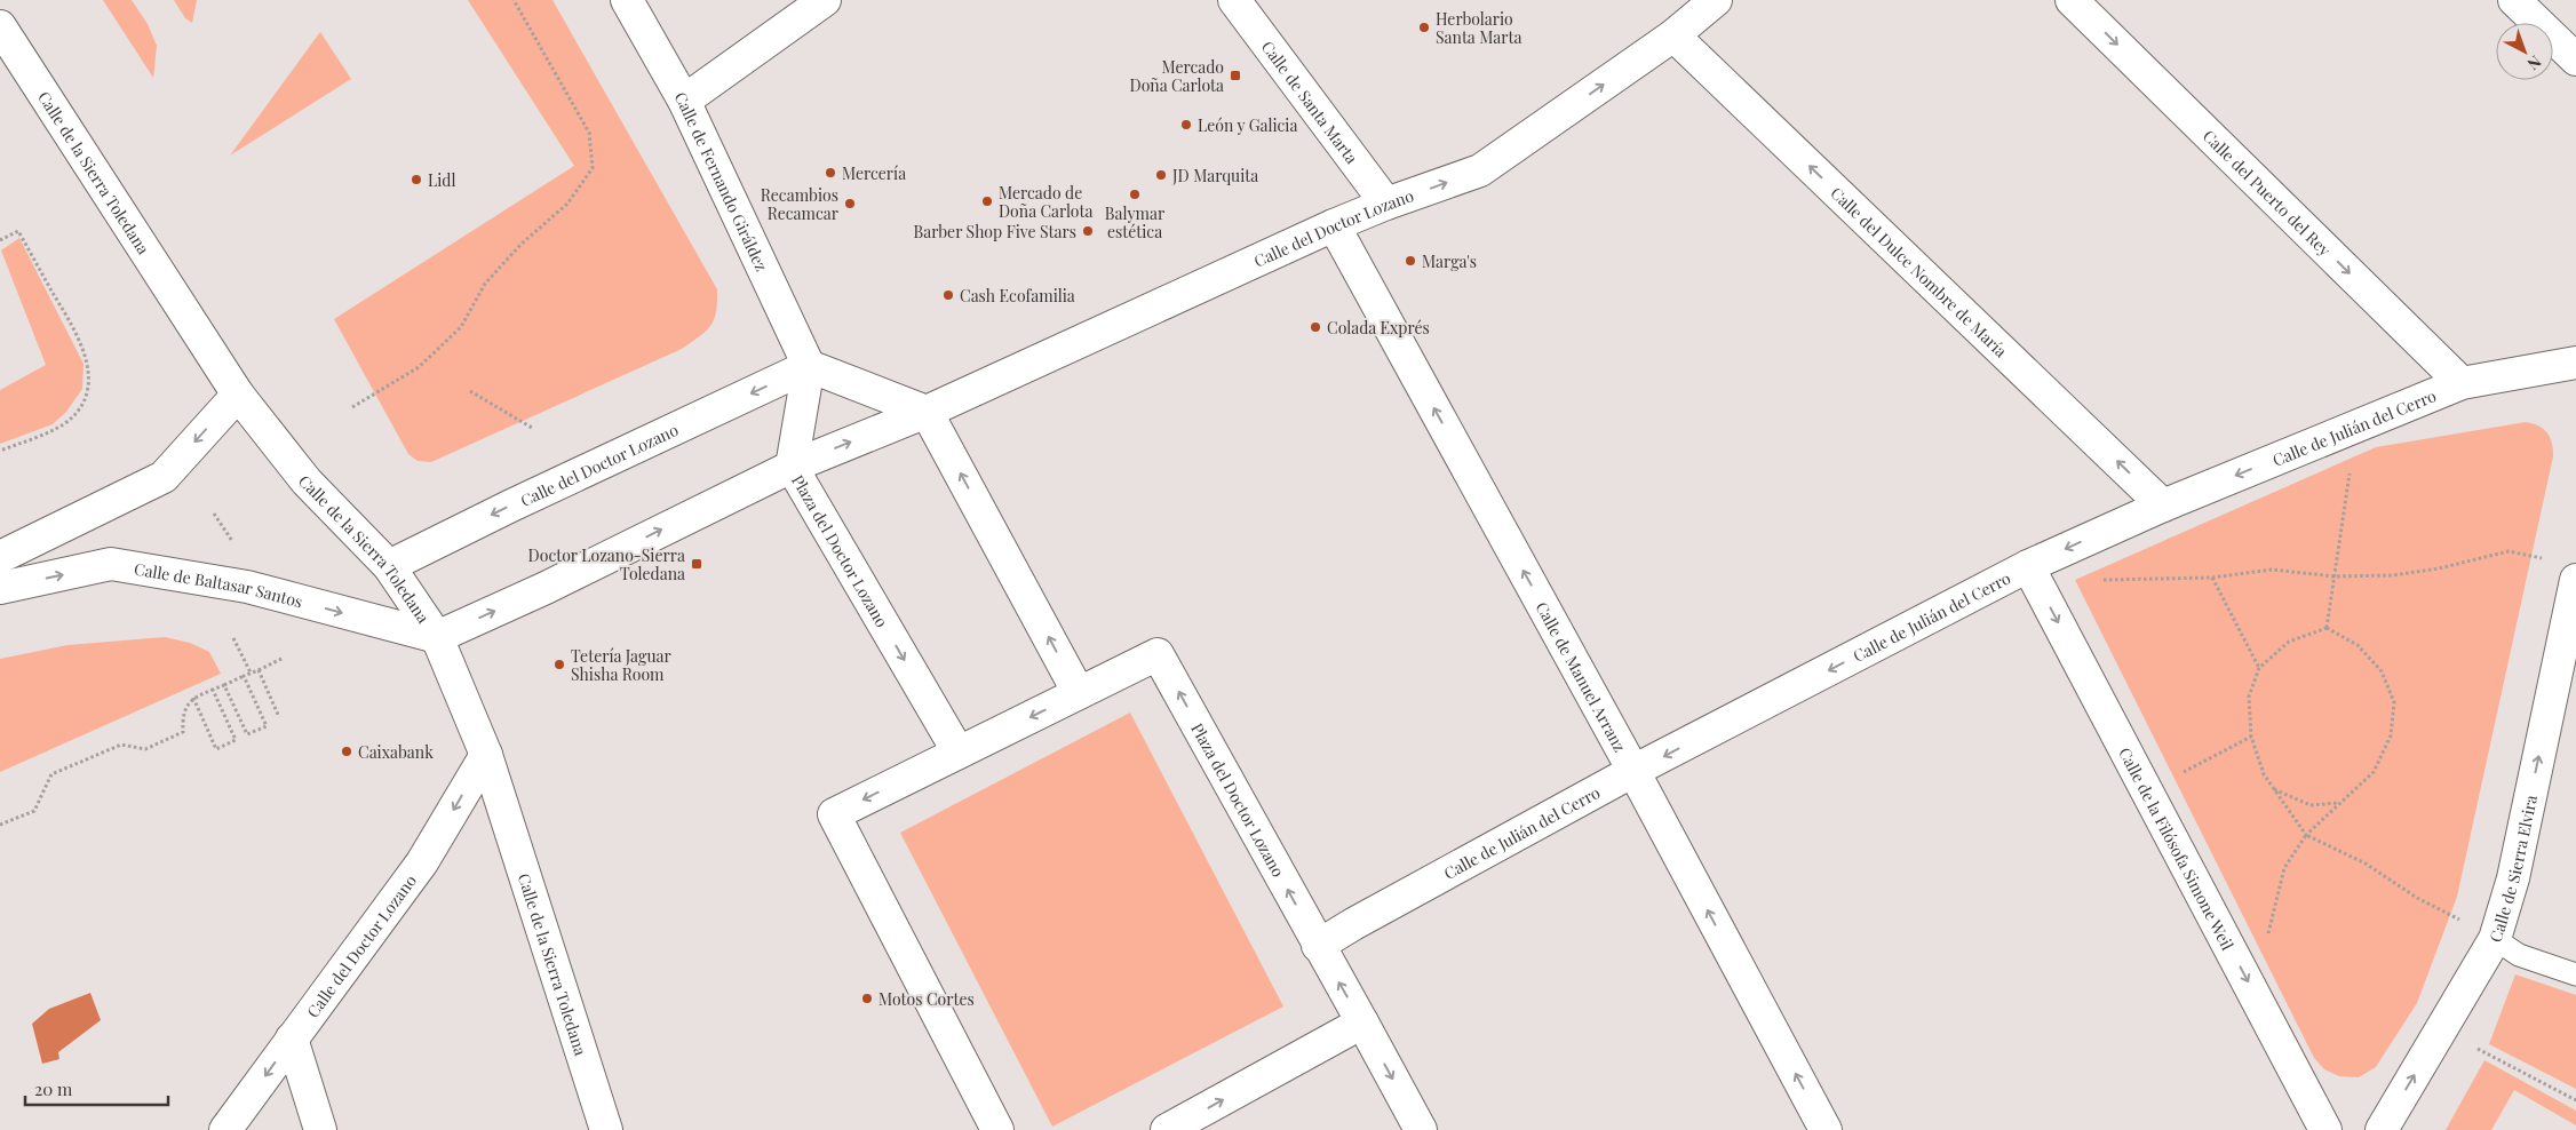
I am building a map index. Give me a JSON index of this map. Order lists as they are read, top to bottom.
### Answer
{
  "streets": {
    "street": [
      "Calle de Santa Marta",
      "Calle de la Sierra Toledana",
      "Calle de Fernando Giráldez",
      "Calle del Puerto del Rey",
      "Calle del Doctor Lozano",
      "Calle del Dulce Nombre de María",
      "Calle de Julián del Cerro",
      "Plaza del Doctor Lozano",
      "Calle de Baltasar Santos",
      "Calle de Manuel Arranz",
      "Calle de la Filósofa Simone Weil",
      "Calle de Sierra Elvira"
    ]
  },
  "crossings": [
    ["Calle de Santa Marta", "Calle del Doctor Lozano"],
    ["Calle de la Sierra Toledana", "Calle del Doctor Lozano"],
    ["Calle de la Sierra Toledana", "Calle de Baltasar Santos"],
    ["Calle de Fernando Giráldez", "Calle del Doctor Lozano"],
    ["Calle del Puerto del Rey", "Calle de Julián del Cerro"],
    ["Calle del Doctor Lozano", "Calle del Dulce Nombre de María"],
    ["Calle del Doctor Lozano", "Plaza del Doctor Lozano"],
    ["Calle del Doctor Lozano", "Calle de Baltasar Santos"],
    ["Calle del Doctor Lozano", "Calle de Manuel Arranz"],
    ["Calle del Dulce Nombre de María", "Calle de Julián del Cerro"],
    ["Calle de Julián del Cerro", "Plaza del Doctor Lozano"],
    ["Calle de Julián del Cerro", "Calle de Manuel Arranz"],
    ["Calle de Julián del Cerro", "Calle de la Filósofa Simone Weil"]
  ],
  "one_way": [
    "Calle del Puerto del Rey",
    "Calle del Dulce Nombre de María",
    "Calle de Julián del Cerro",
    "Calle de Baltasar Santos",
    "Calle de Manuel Arranz",
    "Calle de la Filósofa Simone Weil",
    "Calle de Sierra Elvira"
  ],
  "places": {
    "other": [
      "Herbolario Santa Marta",
      "León y Galicia",
      "Mercería",
      "JD Marquita",
      "Lidl",
      "Balymar estética",
      "Mercado de Doña Carlota",
      "Recambios Recamcar",
      "Barber Shop Five Stars",
      "Marga's",
      "Cash Ecofamilia",
      "Colada Exprés",
      "Tetería Jaguar Shisha Room",
      "Caixabank",
      "Motos Cortes"
    ],
    "transit": ["Mercado Doña Carlota", "Doctor Lozano-Sierra Toledana"]
  },
  "scale_bar": "20 m",
  "north": "bottom right"
}
